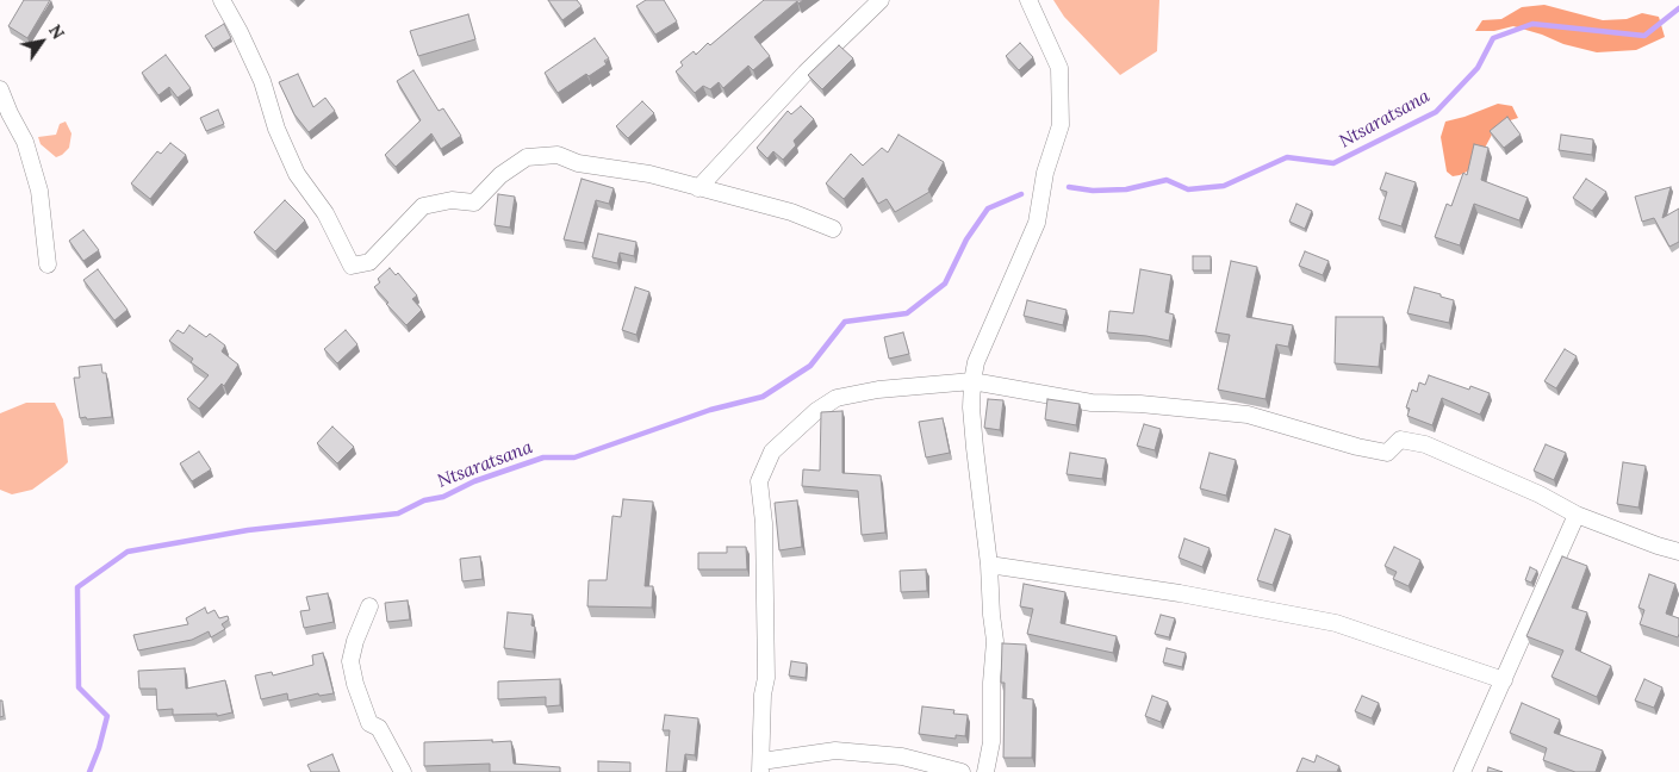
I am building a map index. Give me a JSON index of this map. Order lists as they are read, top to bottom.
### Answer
{
  "water": ["Ntsaratsana"],
  "north": "top right"
}
